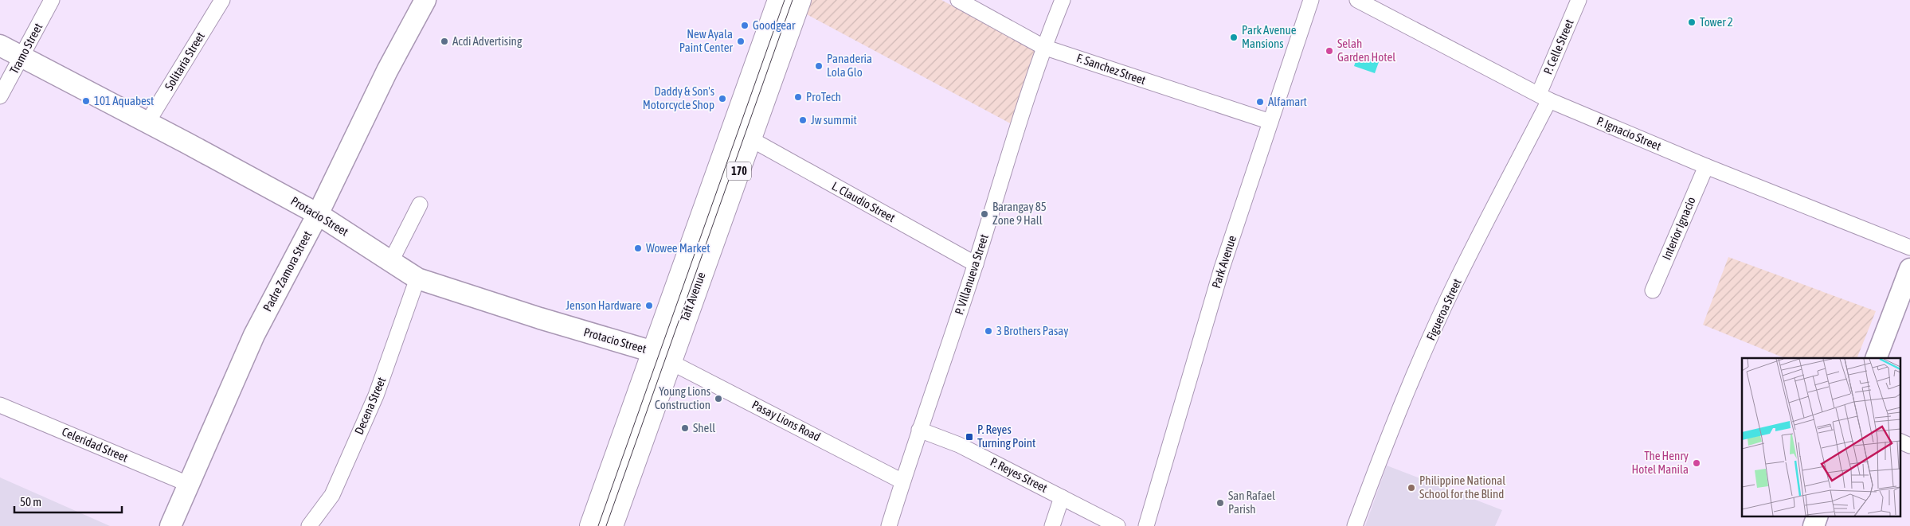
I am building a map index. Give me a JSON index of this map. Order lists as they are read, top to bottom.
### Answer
{
  "streets": {
    "main road": ["170", "Taft Avenue"],
    "street": [
      "P. Celle Street",
      "Tramo Street",
      "Solitaria Street",
      "F. Sanchez Street",
      "P. Ignacio Street",
      "L. Claudio Street",
      "Protacio Street",
      "Interior Ignacio",
      "Park Avenue",
      "Padre Zamora Street",
      "P. Villanueva Street",
      "Figueroa Street",
      "Decena Street",
      "Pasay Lions Road",
      "Celeridad Street",
      "P. Reyes Street"
    ]
  },
  "crossings": [
    ["P. Celle Street", "P. Ignacio Street"],
    ["P. Celle Street", "Figueroa Street"],
    ["Tramo Street", "Protacio Street"],
    ["Solitaria Street", "Protacio Street"],
    ["F. Sanchez Street", "Park Avenue"],
    ["F. Sanchez Street", "P. Villanueva Street"],
    ["P. Ignacio Street", "Interior Ignacio"],
    ["P. Ignacio Street", "Figueroa Street"],
    ["L. Claudio Street", "P. Villanueva Street"],
    ["L. Claudio Street", "Taft Avenue"],
    ["Protacio Street", "Padre Zamora Street"],
    ["Protacio Street", "Taft Avenue"],
    ["Protacio Street", "Decena Street"],
    ["Protacio Street", "Pasay Lions Road"],
    ["Padre Zamora Street", "Celeridad Street"],
    ["P. Villanueva Street", "Pasay Lions Road"],
    ["P. Villanueva Street", "P. Reyes Street"],
    ["Taft Avenue", "Pasay Lions Road"]
  ],
  "places": {
    "other": [
      "Tower 2",
      "Goodgear",
      "Park Avenue Mansions",
      "Acdi Advertising",
      "New Ayala Paint Center",
      "Selah Garden Hotel",
      "Panaderia Lola Glo",
      "ProTech",
      "Daddy & Son's Motorcycle Shop",
      "101 Aquabest",
      "Alfamart",
      "Jw summit",
      "Barangay 85 Zone 9 Hall",
      "Wowee Market",
      "Jenson Hardware",
      "3 Brothers Pasay",
      "Young Lions Construction",
      "Shell",
      "The Henry Hotel Manila",
      "Philippine National School for the Blind",
      "San Rafael Parish"
    ],
    "transit": ["P. Reyes Turning Point"]
  },
  "scale_bar": "50 m"
}
